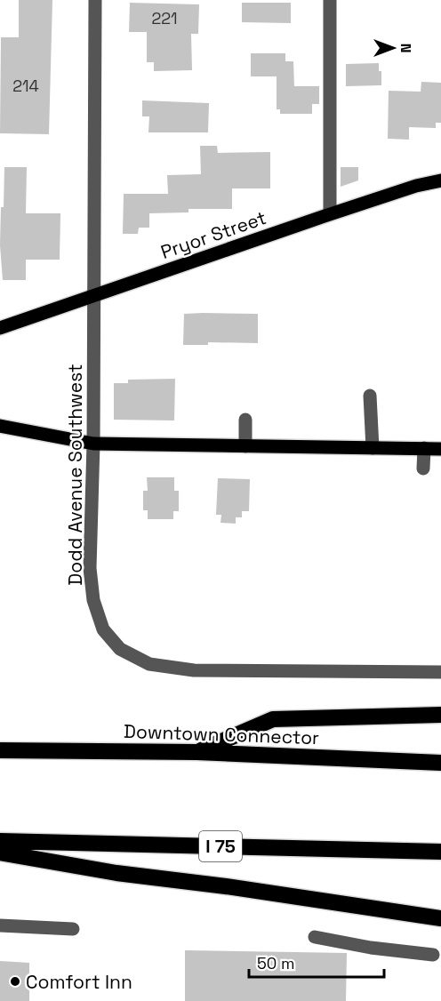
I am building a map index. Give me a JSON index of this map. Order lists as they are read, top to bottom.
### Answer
{
  "streets": {
    "highway": ["Downtown Connector", "I 75"],
    "main road": ["Pryor Street"],
    "street": ["Dodd Avenue Southwest"]
  },
  "crossings": [
    ["Pryor Street", "Dodd Avenue Southwest"]
  ],
  "places": ["Comfort Inn"],
  "house_numbers": ["221", "214"],
  "scale_bar": "50 m",
  "north": "right"
}
